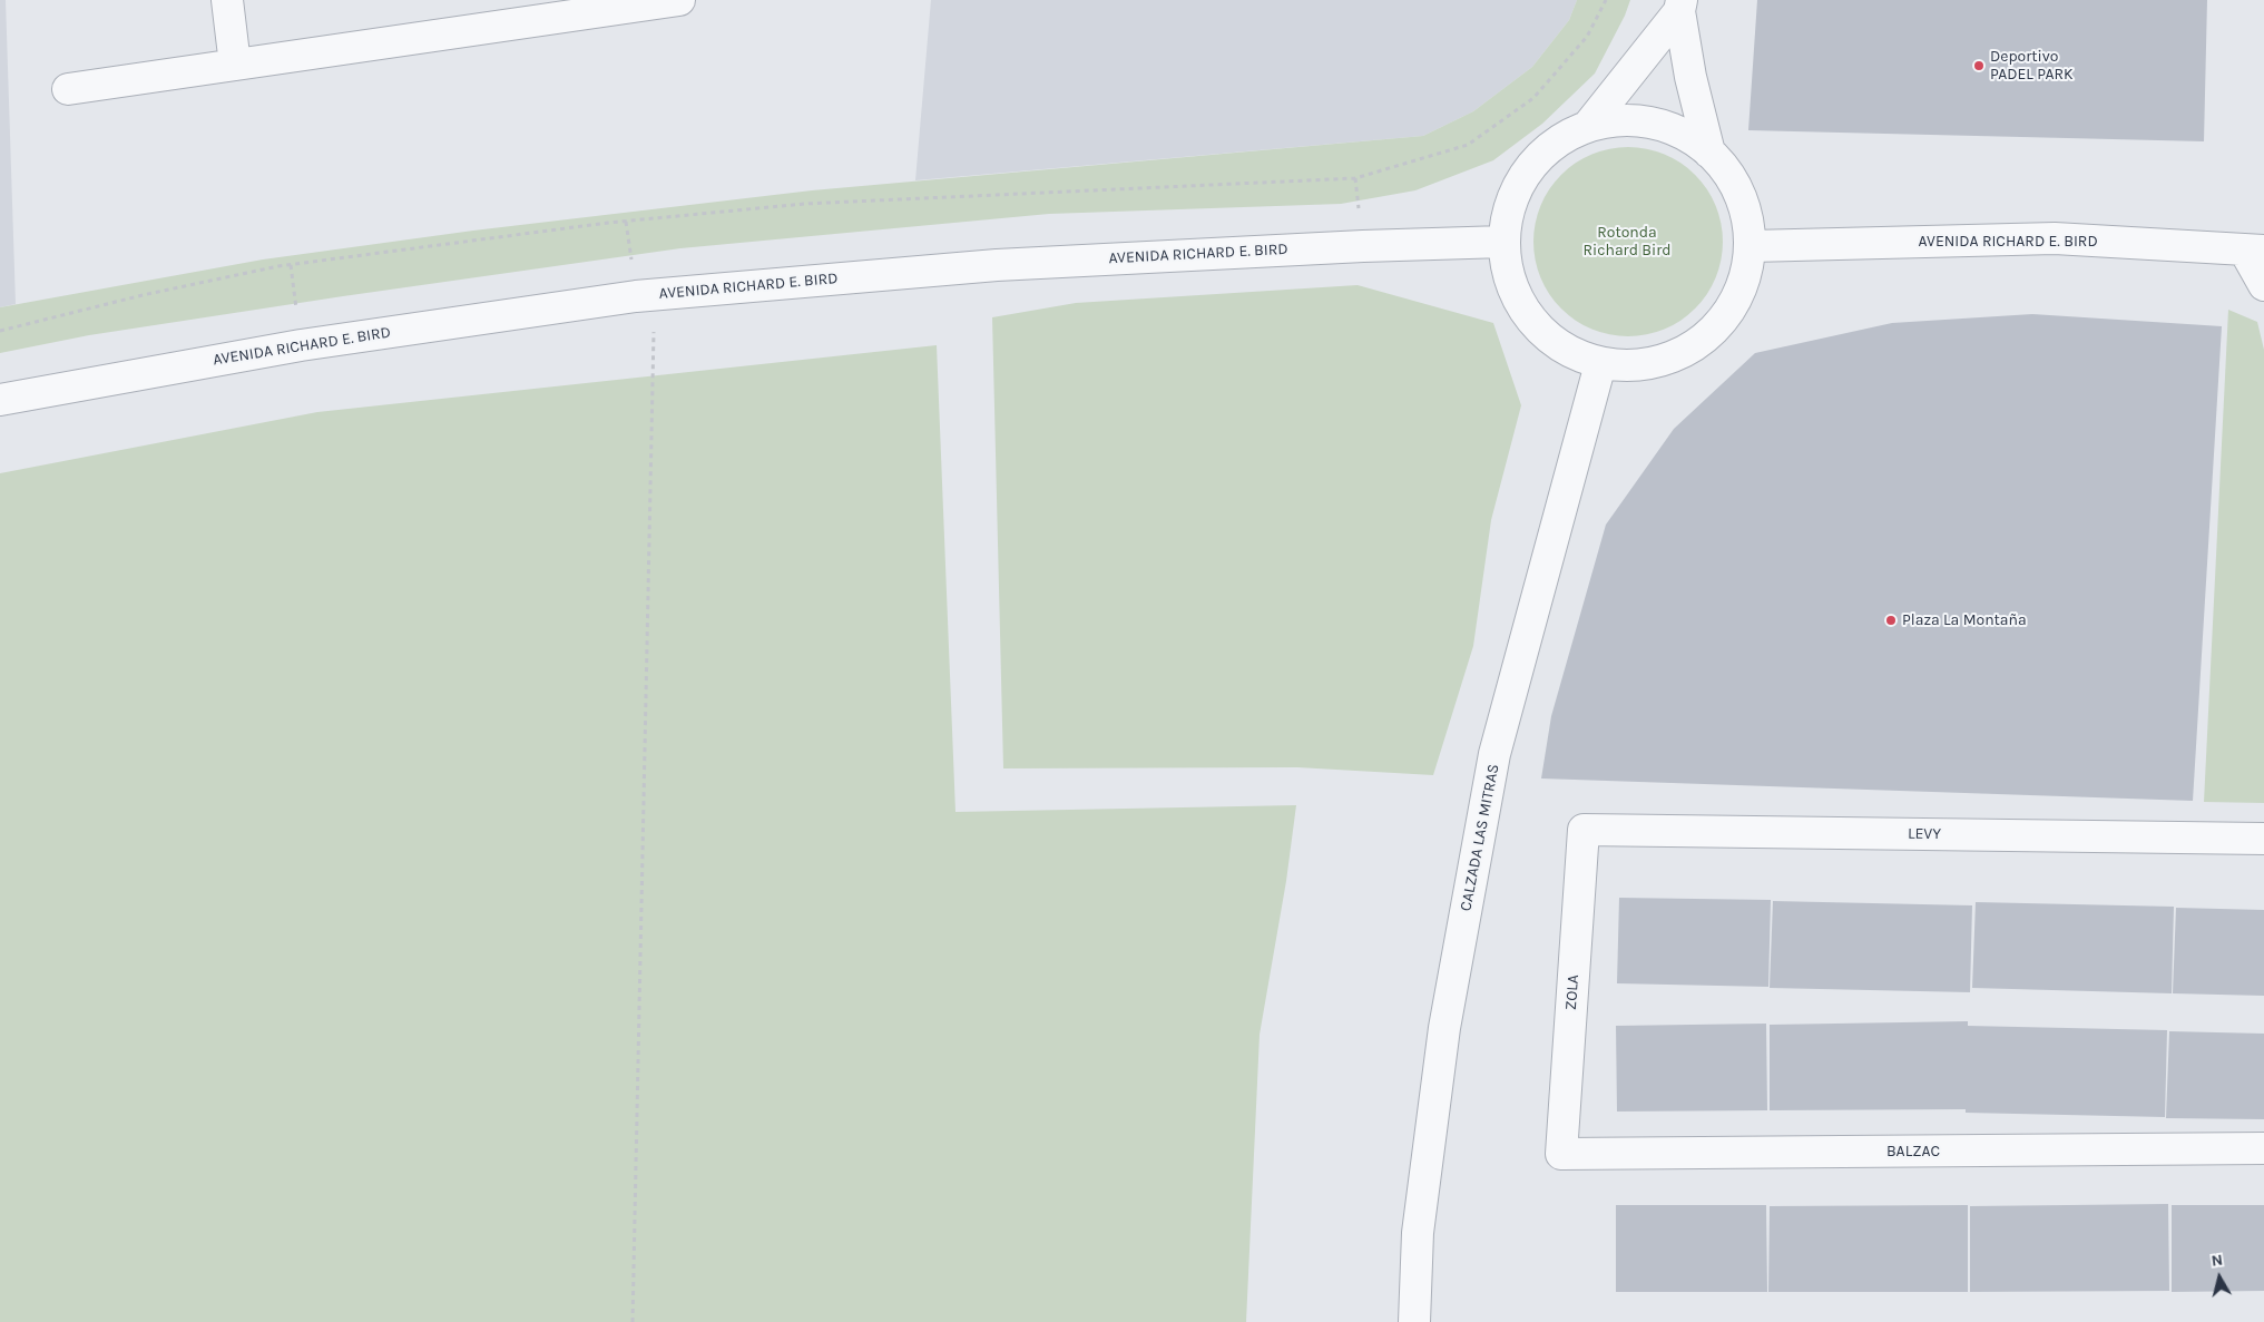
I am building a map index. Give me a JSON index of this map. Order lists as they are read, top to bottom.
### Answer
{
  "streets": {
    "street": [
      "AVENIDA RICHARD E. BIRD",
      "LEVY",
      "CALZADA LAS MITRAS",
      "ZOLA",
      "BALZAC"
    ]
  },
  "crossings": [
    ["LEVY", "ZOLA"],
    ["ZOLA", "BALZAC"]
  ],
  "parks": ["Rotonda Richard Bird"],
  "places": ["Deportivo PADEL PARK", "Plaza La Montaña"],
  "north": "top"
}
